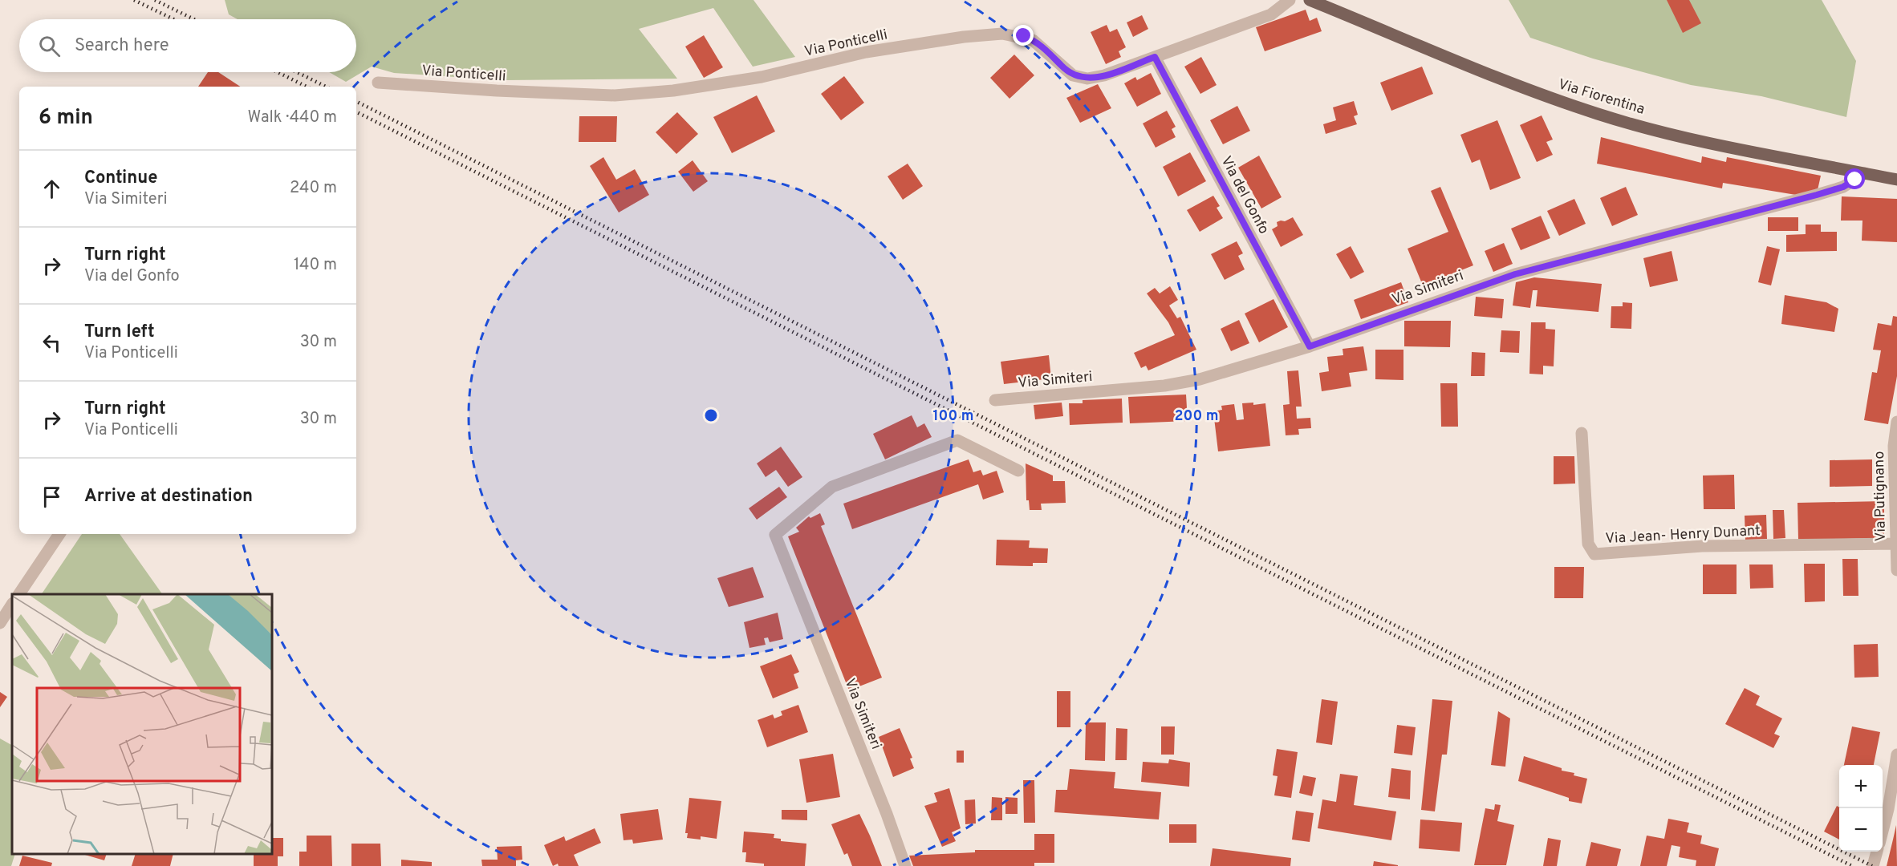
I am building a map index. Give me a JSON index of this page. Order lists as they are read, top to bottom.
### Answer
{
  "streets": {
    "main road": ["Via Fiorentina"],
    "street": [
      "Via Ponticelli",
      "Via del Gonfo",
      "Via Simiteri",
      "Via Putignano",
      "Via Jean- Henry Dunant"
    ]
  },
  "crossings": [
    ["Via Ponticelli", "Via del Gonfo"],
    ["Via Fiorentina", "Via Simiteri"],
    ["Via del Gonfo", "Via Simiteri"],
    ["Via Putignano", "Via Jean- Henry Dunant"]
  ],
  "page": {
    "search": "Search here",
    "heading": ["6 min", "Walk · 440 m"],
    "list": [
      ["Continue", "Via Simiteri", "240 m"],
      ["Turn right", "Via del Gonfo", "140 m"],
      ["Turn left", "Via Ponticelli", "30 m"],
      ["Turn right", "Via Ponticelli", "30 m"],
      "Arrive at destination"
    ],
    "map_buttons": ["+", "−"]
  },
  "rings": ["100 m", "200 m"]
}
